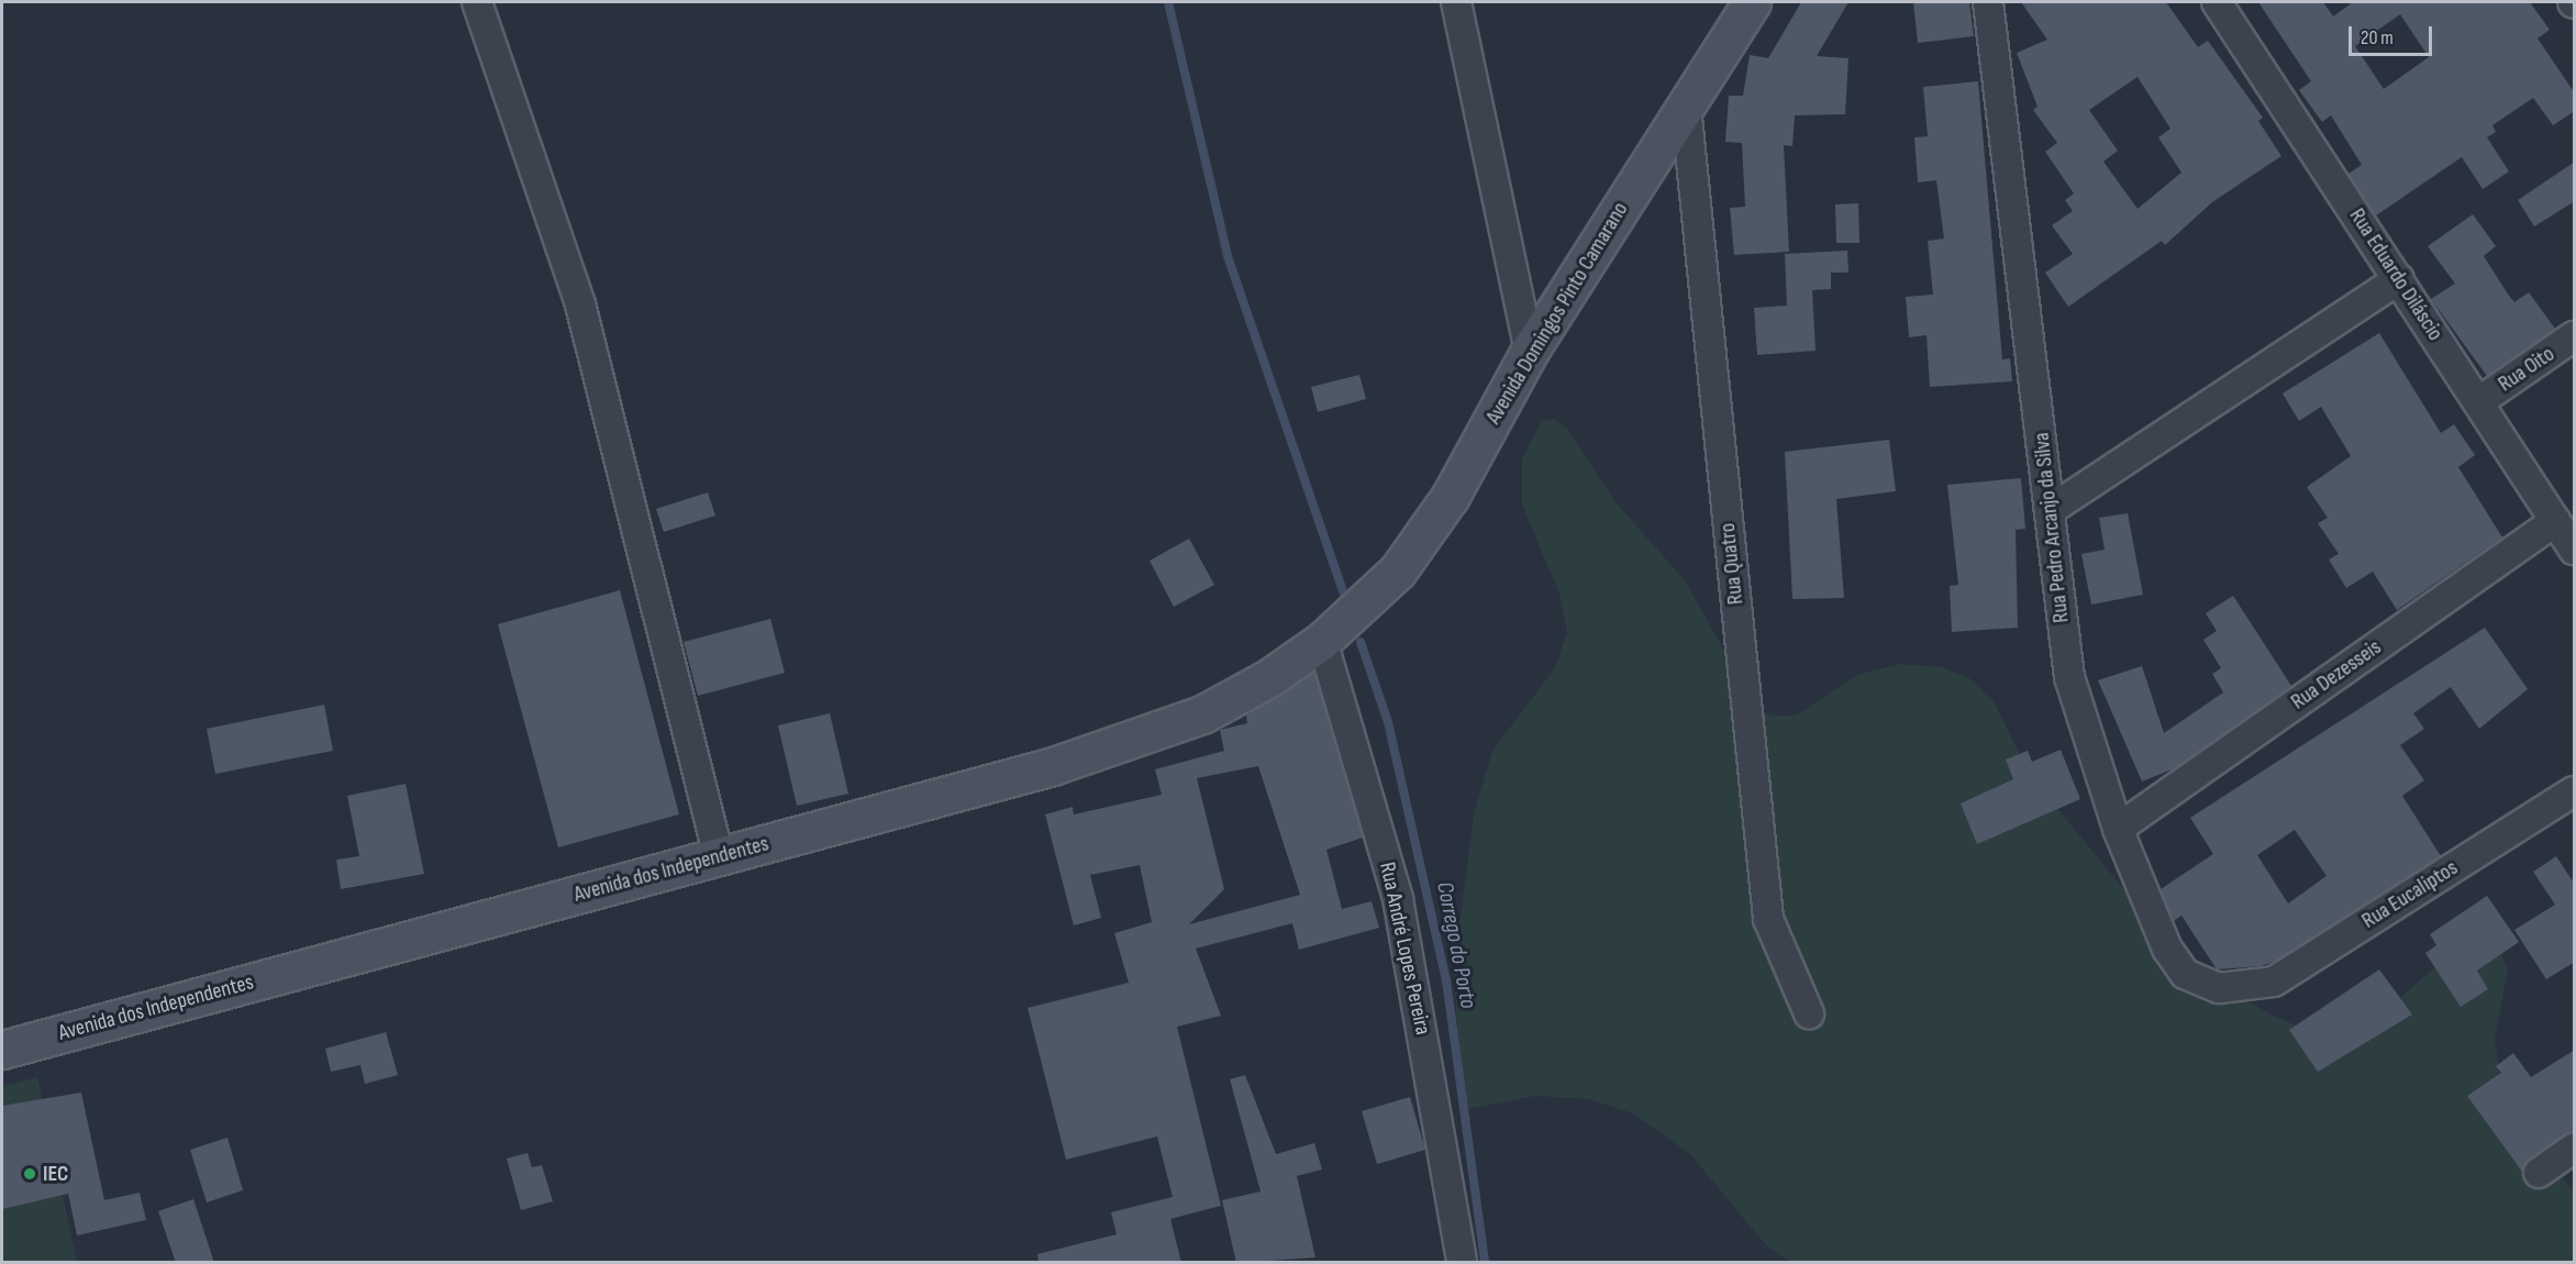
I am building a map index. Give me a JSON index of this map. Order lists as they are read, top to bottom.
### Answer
{
  "streets": {
    "main road": ["Avenida Domingos Pinto Camarano", "Avenida dos Independentes"],
    "street": [
      "Rua Eduardo Diláscio",
      "Rua Oito",
      "Rua Pedro Arcanjo da Silva",
      "Rua Quatro",
      "Rua Dezesseis",
      "Rua Eucaliptos",
      "Rua André Lopes Pereira"
    ]
  },
  "crossings": [
    ["Rua Eduardo Diláscio", "Rua Oito"],
    ["Rua Eduardo Diláscio", "Rua Dezesseis"],
    ["Avenida Domingos Pinto Camarano", "Rua Quatro"],
    ["Avenida Domingos Pinto Camarano", "Avenida dos Independentes"],
    ["Avenida Domingos Pinto Camarano", "Rua André Lopes Pereira"],
    ["Rua Pedro Arcanjo da Silva", "Rua Dezesseis"],
    ["Rua Pedro Arcanjo da Silva", "Rua Eucaliptos"],
    ["Avenida dos Independentes", "Rua André Lopes Pereira"]
  ],
  "water": ["Corrego do Porto"],
  "places": ["IEC"],
  "scale_bar": "20 m"
}
